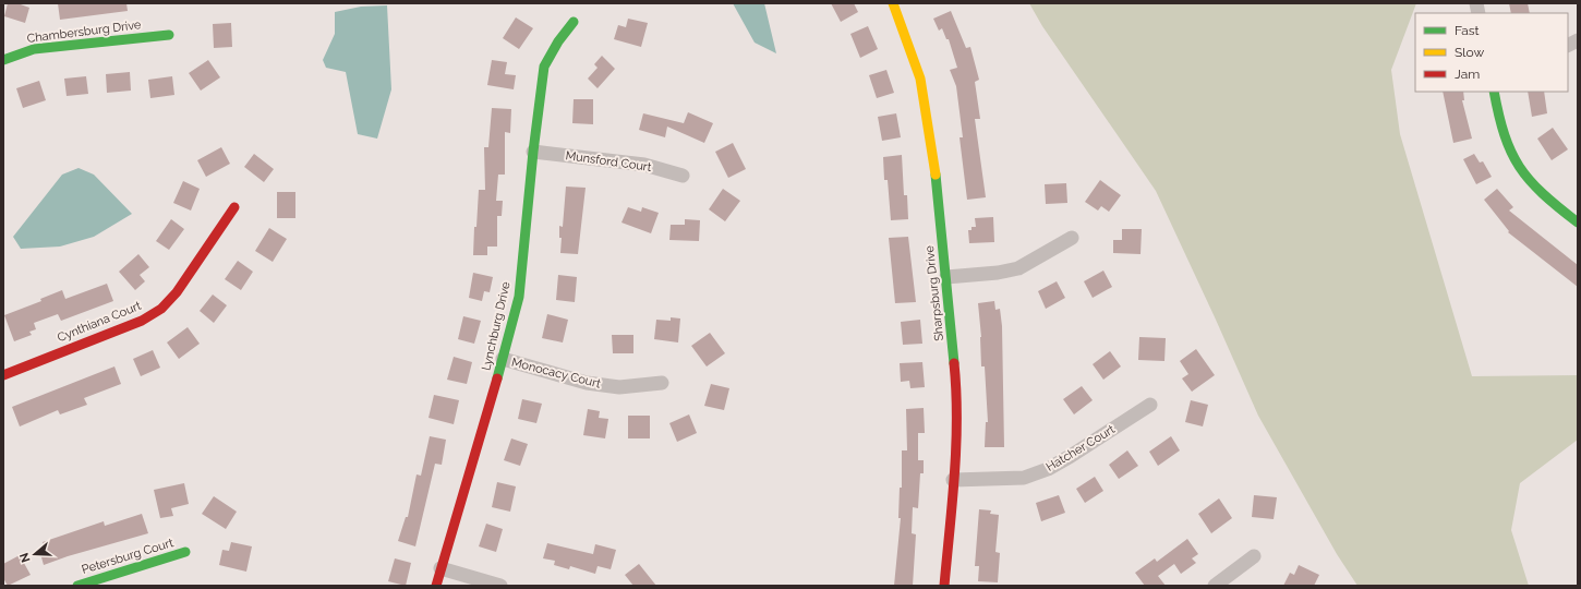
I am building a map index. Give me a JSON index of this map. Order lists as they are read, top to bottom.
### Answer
{
  "streets": {
    "street": [
      "Chambersburg Drive",
      "Munsford Court",
      "Sharpsburg Drive",
      "Cynthiana Court",
      "Lynchburg Drive",
      "Monocacy Court",
      "Hatcher Court",
      "Petersburg Court"
    ]
  },
  "crossings": [
    ["Munsford Court", "Lynchburg Drive"],
    ["Sharpsburg Drive", "Hatcher Court"],
    ["Lynchburg Drive", "Monocacy Court"]
  ],
  "legend": ["Fast", "Slow", "Jam"],
  "north": "left"
}
